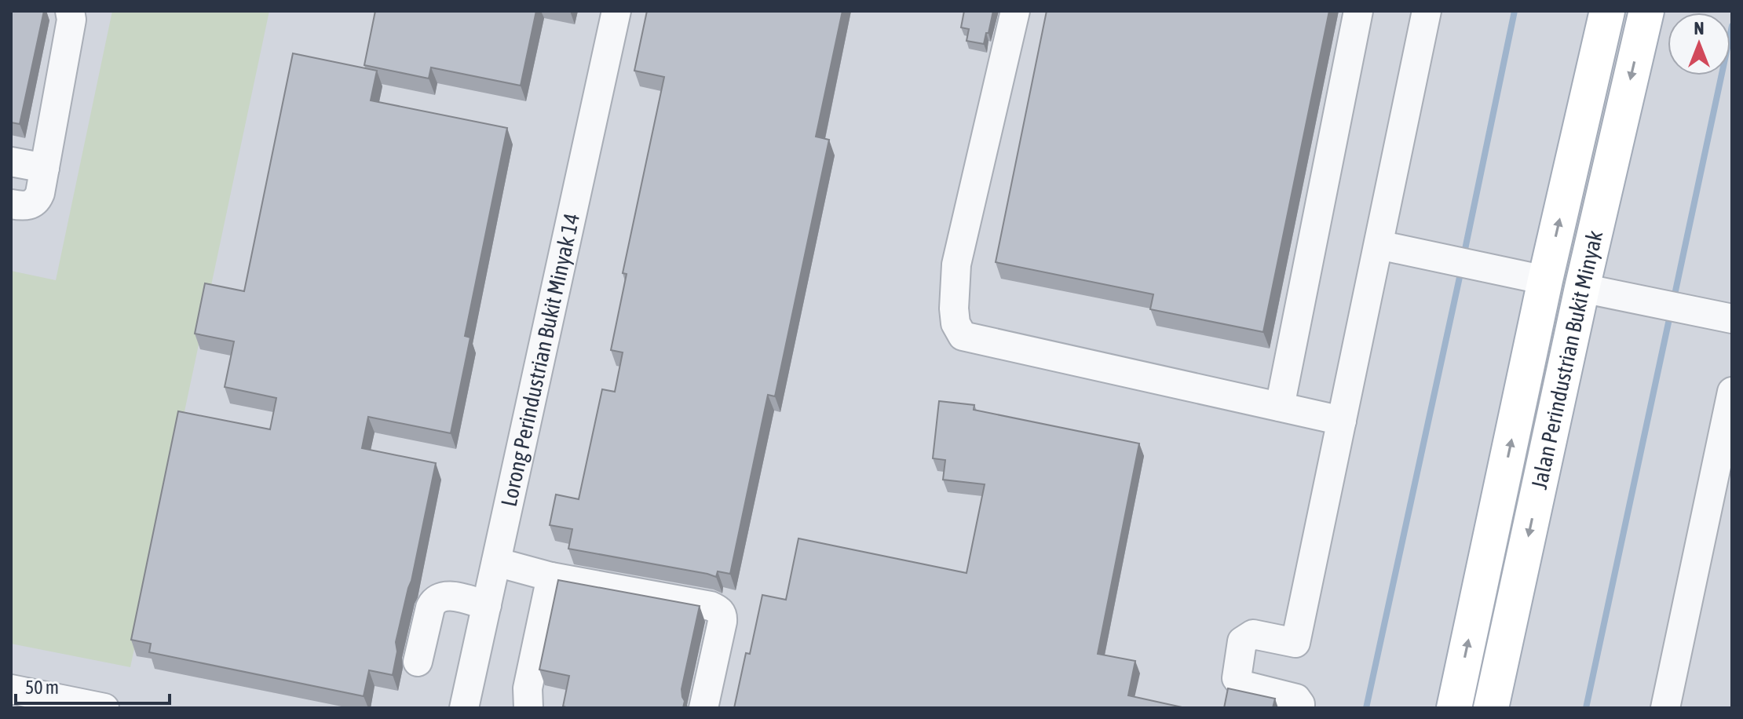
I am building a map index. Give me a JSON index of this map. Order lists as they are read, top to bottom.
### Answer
{
  "streets": {
    "main road": ["Jalan Perindustrian Bukit Minyak"],
    "street": ["Lorong Perindustrian Bukit Minyak 14"]
  },
  "scale_bar": "50 m",
  "north": "top"
}
